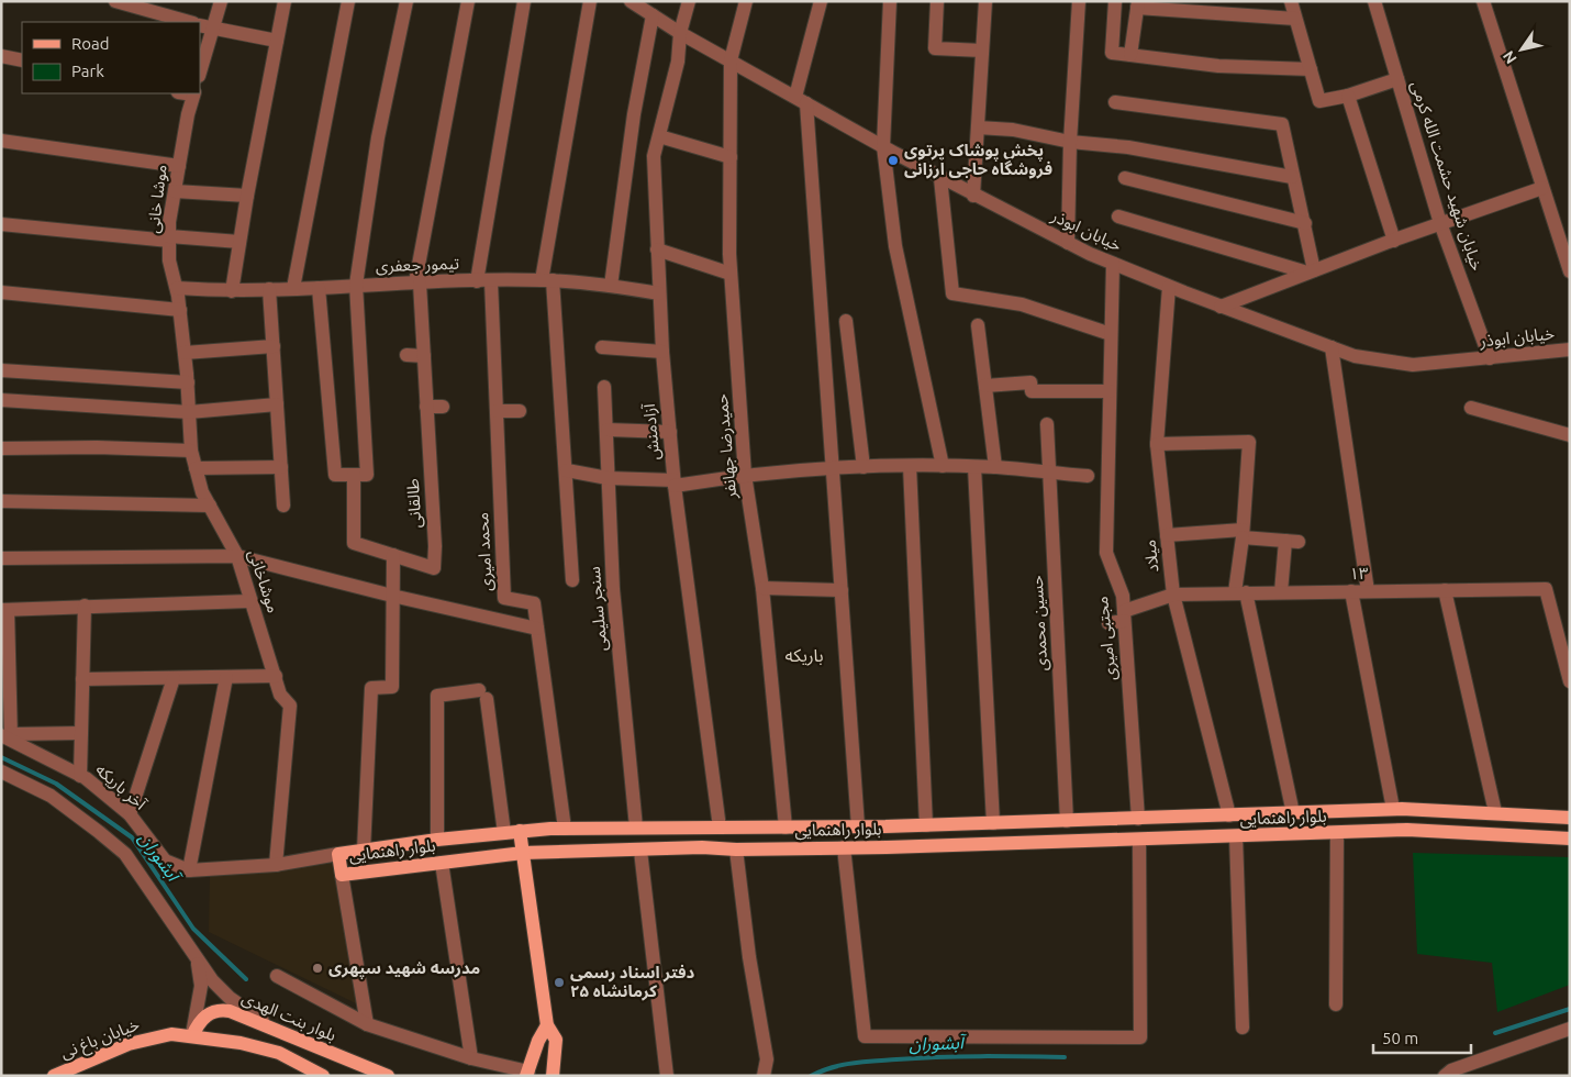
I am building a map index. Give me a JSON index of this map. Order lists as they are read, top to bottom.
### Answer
{
  "streets": {
    "main road": ["بلوار راهنمایی", "بلوار بنت الهدی", "خیابان باغ نی"],
    "street": [
      "خیابان شهید حشمت الله کرمی",
      "موشا خانی",
      "خیابان ابوذر",
      "تیمور جعفری",
      "آزادمنش",
      "حمیدرضا جهانفر",
      "طالقانی",
      "محمد امیری",
      "میلاد",
      "۱۳",
      "موشاخانی",
      "سنجر سلیمی",
      "حسین محمدی",
      "مجتبی امیری",
      "آخر باریکه"
    ]
  },
  "crossings": [
    ["خیابان شهید حشمت الله کرمی", "خیابان ابوذر"],
    ["موشا خانی", "تیمور جعفری"],
    ["موشا خانی", "موشاخانی"],
    ["خیابان ابوذر", "آزادمنش"],
    ["خیابان ابوذر", "حمیدرضا جهانفر"],
    ["خیابان ابوذر", "میلاد"],
    ["خیابان ابوذر", "مجتبی امیری"],
    ["تیمور جعفری", "آزادمنش"],
    ["تیمور جعفری", "طالقانی"],
    ["تیمور جعفری", "محمد امیری"],
    ["تیمور جعفری", "سنجر سلیمی"],
    ["آزادمنش", "بلوار راهنمایی"],
    ["حمیدرضا جهانفر", "بلوار راهنمایی"],
    ["محمد امیری", "بلوار راهنمایی"],
    ["میلاد", "۱۳"],
    ["میلاد", "بلوار راهنمایی"],
    ["۱۳", "مجتبی امیری"],
    ["موشاخانی", "آخر باریکه"],
    ["سنجر سلیمی", "بلوار راهنمایی"],
    ["حسین محمدی", "بلوار راهنمایی"],
    ["مجتبی امیری", "بلوار راهنمایی"],
    ["آخر باریکه", "بلوار راهنمایی"],
    ["بلوار بنت الهدی", "خیابان باغ نی"]
  ],
  "districts": ["باریکه"],
  "water": ["آبشوران"],
  "places": ["پخش پوشاک پرتوی فروشگاه حاجی ارزانی", "مدرسه شهید سپهری", "دفتر اسناد رسمی ۲۵ کرمانشاه"],
  "legend": ["Road", "Park"],
  "scale_bar": "50 m",
  "north": "bottom left"
}
